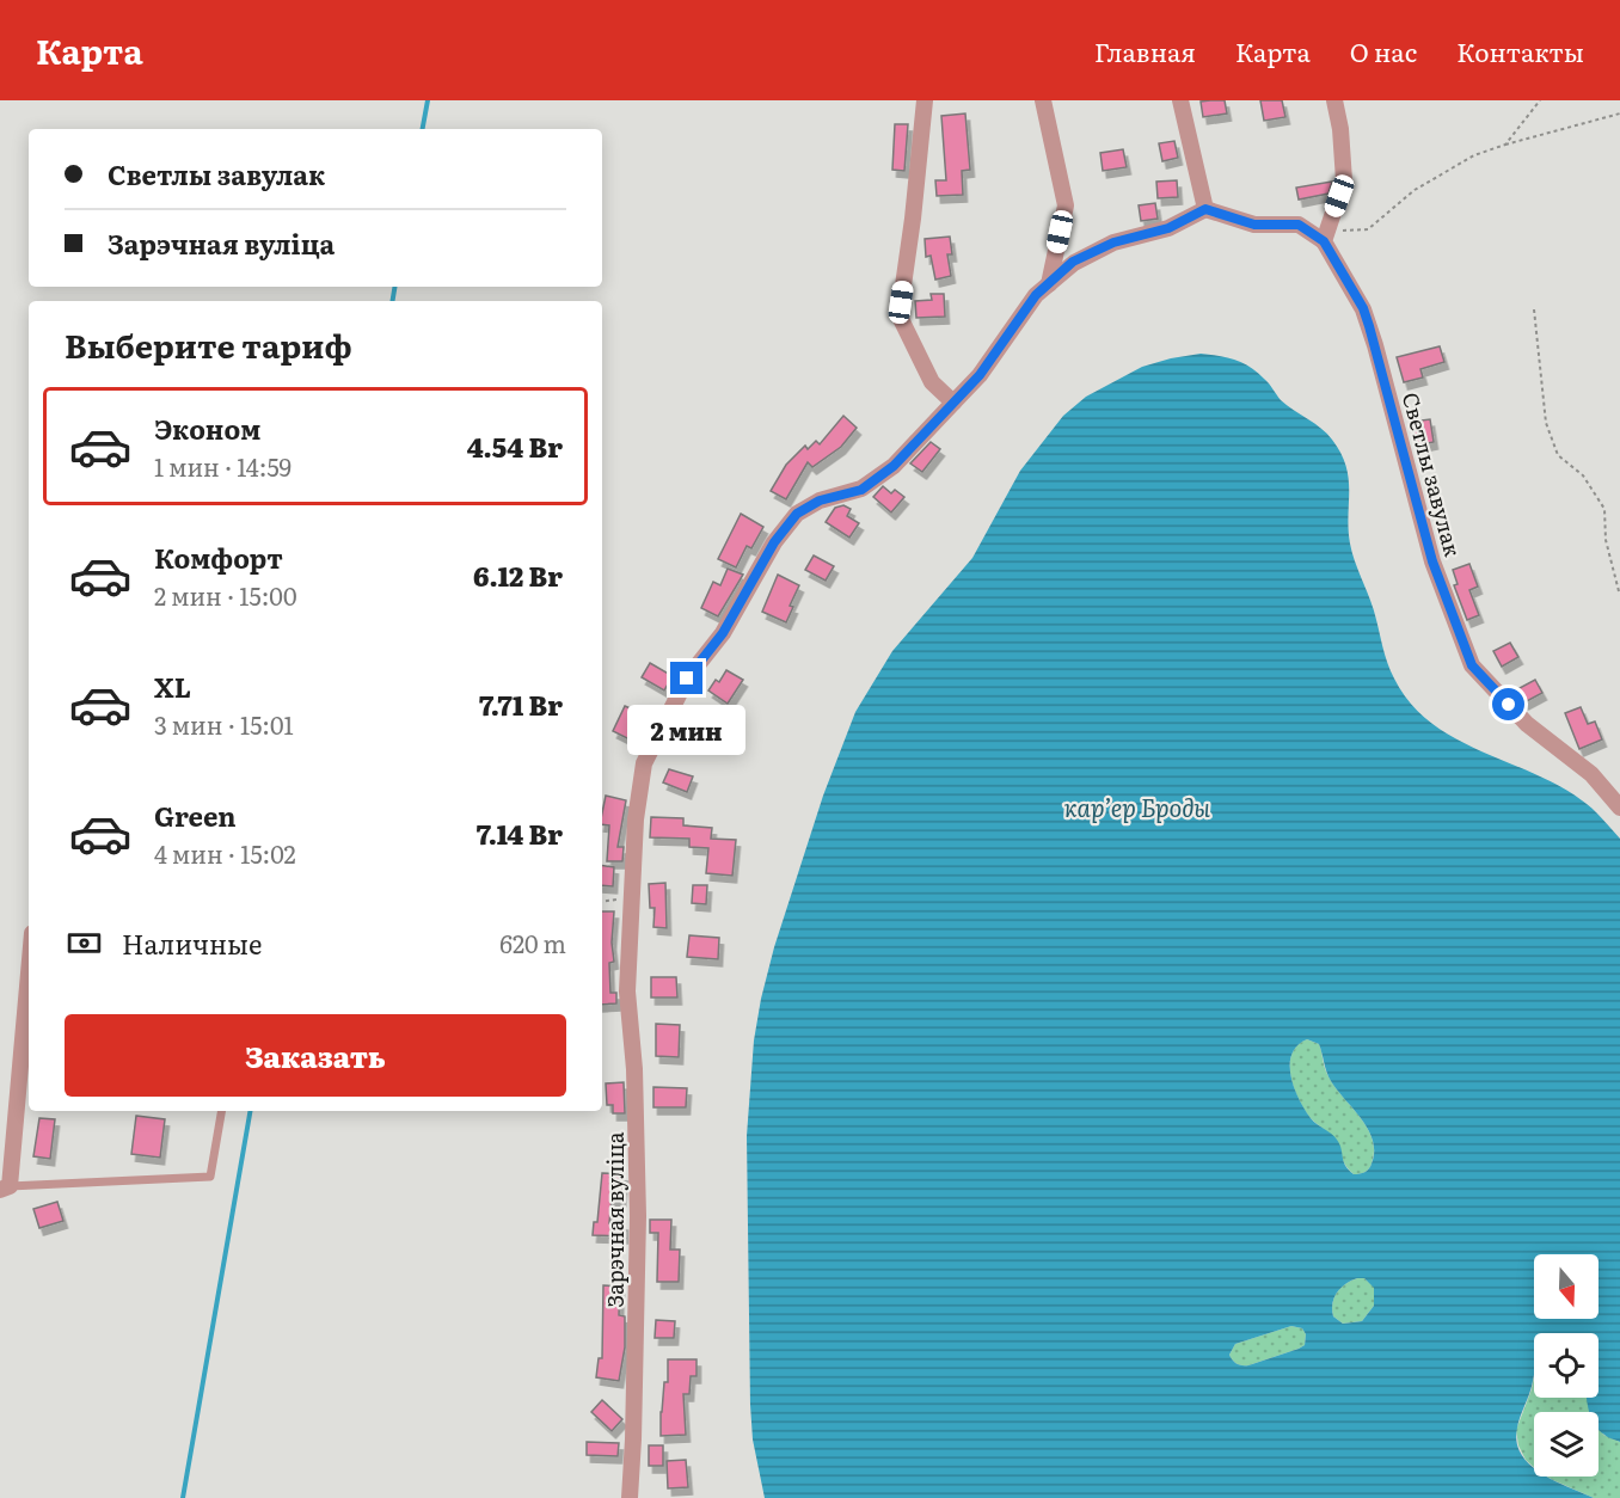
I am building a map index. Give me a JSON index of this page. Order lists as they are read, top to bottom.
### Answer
{
  "streets": {
    "street": ["Светлы завулак", "Зарэчная вуліца"]
  },
  "water": ["карʼер Броды"],
  "north": "bottom",
  "page": {
    "header": "Карта",
    "nav": [
      "Главная",
      "Карта",
      "О нас",
      "Контакты"
    ],
    "banner": ["Светлы завулак", "Зарэчная вуліца"],
    "heading": "Выберите тариф",
    "list": [
      {
        "name": "Эконом",
        "note": "1 мин · 14:59",
        "value": "4.54 Br"
      },
      {
        "name": "Комфорт",
        "note": "2 мин · 15:00",
        "value": "6.12 Br"
      },
      {
        "name": "XL",
        "note": "3 мин · 15:01",
        "value": "7.71 Br"
      },
      {
        "name": "Green",
        "note": "4 мин · 15:02",
        "value": "7.14 Br"
      }
    ],
    "bubble": "2 мин",
    "pay": ["Наличные", "620 m"],
    "buttons": "Заказать"
  }
}
